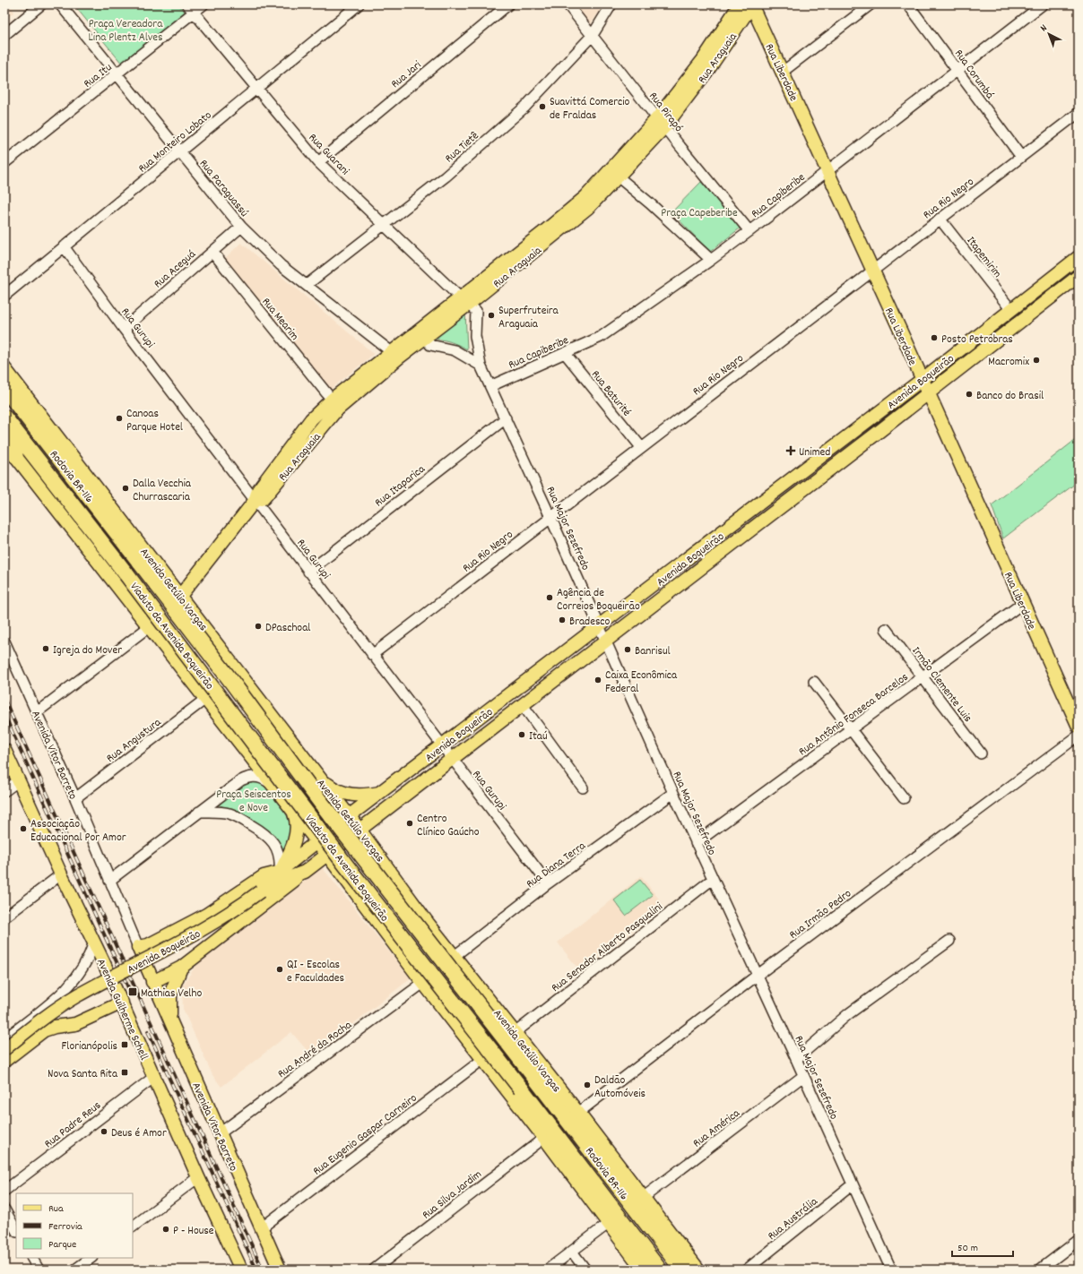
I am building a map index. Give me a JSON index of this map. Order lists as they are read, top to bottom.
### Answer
{
  "streets": {
    "highway": ["Rodovia BR-116", "Viaduto da Avenida Boqueirão"],
    "main road": [
      "Rua Araguaia",
      "Rua Liberdade",
      "Avenida Boqueirão",
      "Avenida Getúlio Vargas",
      "Avenida Vitor Barreto",
      "Avenida Guilherme Schell"
    ],
    "street": [
      "Rua Jari",
      "Rua Corumbá",
      "Rua Itu",
      "Rua Pirapó",
      "Rua Monteiro Lobato",
      "Rua Tietê",
      "Rua Guarani",
      "Rua Paraguassú",
      "Rua Capiberibe",
      "Rua Rio Negro",
      "Itapemirim",
      "Rua Aceguá",
      "Rua Mearim",
      "Rua Gurupi",
      "Rua Baturité",
      "Rua Itaparica",
      "Rua Major Sezefredo",
      "Irmão Clemente Luis",
      "Rua Antônio Fonseca Barcelos",
      "Rua Angustura",
      "Rua Diana Terra",
      "Rua Irmão Pedro",
      "Rua Senador Alberto Pasqualini",
      "Rua André da Rocha",
      "Rua Padre Reus",
      "Rua América",
      "Rua Eugenio Gaspar Carneiro",
      "Rua Silva Jardim",
      "Rua Austrália"
    ]
  },
  "crossings": [
    ["Rua Araguaia", "Rua Liberdade"],
    ["Rua Araguaia", "Rua Pirapó"],
    ["Rua Araguaia", "Rua Guarani"],
    ["Rua Araguaia", "Rua Paraguassú"],
    ["Rua Araguaia", "Rua Mearim"],
    ["Rua Araguaia", "Rua Gurupi"],
    ["Rua Araguaia", "Rua Major Sezefredo"],
    ["Rua Araguaia", "Avenida Getúlio Vargas"],
    ["Rua Liberdade", "Rua Capiberibe"],
    ["Rua Liberdade", "Rua Rio Negro"],
    ["Rua Liberdade", "Avenida Boqueirão"],
    ["Rua Liberdade", "Rua Antônio Fonseca Barcelos"],
    ["Rua Jari", "Rua Guarani"],
    ["Rua Corumbá", "Rua Capiberibe"],
    ["Rua Corumbá", "Rua Rio Negro"],
    ["Rua Itu", "Rua Guarani"],
    ["Rua Itu", "Rua Paraguassú"],
    ["Rua Pirapó", "Rua Tietê"],
    ["Rua Pirapó", "Rua Capiberibe"],
    ["Rua Monteiro Lobato", "Rua Guarani"],
    ["Rua Monteiro Lobato", "Rua Paraguassú"],
    ["Rua Monteiro Lobato", "Rua Gurupi"],
    ["Rua Tietê", "Rua Guarani"],
    ["Rua Tietê", "Rua Paraguassú"],
    ["Rua Guarani", "Rua Major Sezefredo"],
    ["Rua Paraguassú", "Rua Aceguá"],
    ["Rua Capiberibe", "Rua Baturité"],
    ["Rua Capiberibe", "Rua Major Sezefredo"],
    ["Rua Rio Negro", "Itapemirim"],
    ["Rua Rio Negro", "Rua Gurupi"],
    ["Rua Rio Negro", "Rua Baturité"],
    ["Rua Rio Negro", "Rua Major Sezefredo"],
    ["Itapemirim", "Avenida Boqueirão"],
    ["Rua Aceguá", "Rua Mearim"],
    ["Rua Aceguá", "Rua Gurupi"],
    ["Rua Gurupi", "Avenida Boqueirão"],
    ["Rua Gurupi", "Rua Itaparica"],
    ["Rua Gurupi", "Rua Diana Terra"],
    ["Avenida Boqueirão", "Rua Major Sezefredo"],
    ["Avenida Boqueirão", "Avenida Getúlio Vargas"],
    ["Rodovia BR-116", "Viaduto da Avenida Boqueirão"],
    ["Rua Itaparica", "Rua Major Sezefredo"],
    ["Rua Major Sezefredo", "Rua Antônio Fonseca Barcelos"],
    ["Rua Major Sezefredo", "Rua Diana Terra"],
    ["Rua Major Sezefredo", "Rua Irmão Pedro"],
    ["Rua Major Sezefredo", "Rua Senador Alberto Pasqualini"],
    ["Rua Major Sezefredo", "Rua América"],
    ["Rua Major Sezefredo", "Rua Austrália"],
    ["Avenida Getúlio Vargas", "Rua Diana Terra"],
    ["Avenida Getúlio Vargas", "Rua Irmão Pedro"],
    ["Avenida Getúlio Vargas", "Rua Senador Alberto Pasqualini"],
    ["Avenida Getúlio Vargas", "Rua América"],
    ["Irmão Clemente Luis", "Rua Antônio Fonseca Barcelos"],
    ["Rua Angustura", "Avenida Vitor Barreto"],
    ["Avenida Vitor Barreto", "Rua André da Rocha"],
    ["Avenida Vitor Barreto", "Rua Eugenio Gaspar Carneiro"],
    ["Avenida Guilherme Schell", "Rua Padre Reus"]
  ],
  "parks": ["Praça Vereadora Lina Plentz Alves", "Praça Capeberibe", "Praça Seiscentos e Nove"],
  "places": {
    "other": [
      "Suavittá Comercio de Fraldas",
      "Superfruteira Araguaia",
      "Posto Petrobras",
      "Macromix",
      "Banco do Brasil",
      "Canoas Parque Hotel",
      "Dalla Vecchia Churrascaria",
      "Agência de Correios Boqueirão",
      "Bradesco",
      "DPaschoal",
      "Igreja do Mover",
      "Banrisul",
      "Caixa Econômica Federal",
      "Itaú",
      "Centro Clínico Gaúcho",
      "Associação Educacional Por Amor",
      "QI - Escolas e Faculdades",
      "Daldão Automóveis",
      "Deus é Amor",
      "P - House"
    ],
    "health": ["Unimed"],
    "transit": ["Mathias Velho", "Florianópolis", "Nova Santa Rita"]
  },
  "legend": ["Rua", "Ferrovia", "Parque"],
  "scale_bar": "50 m",
  "north": "top left"
}
